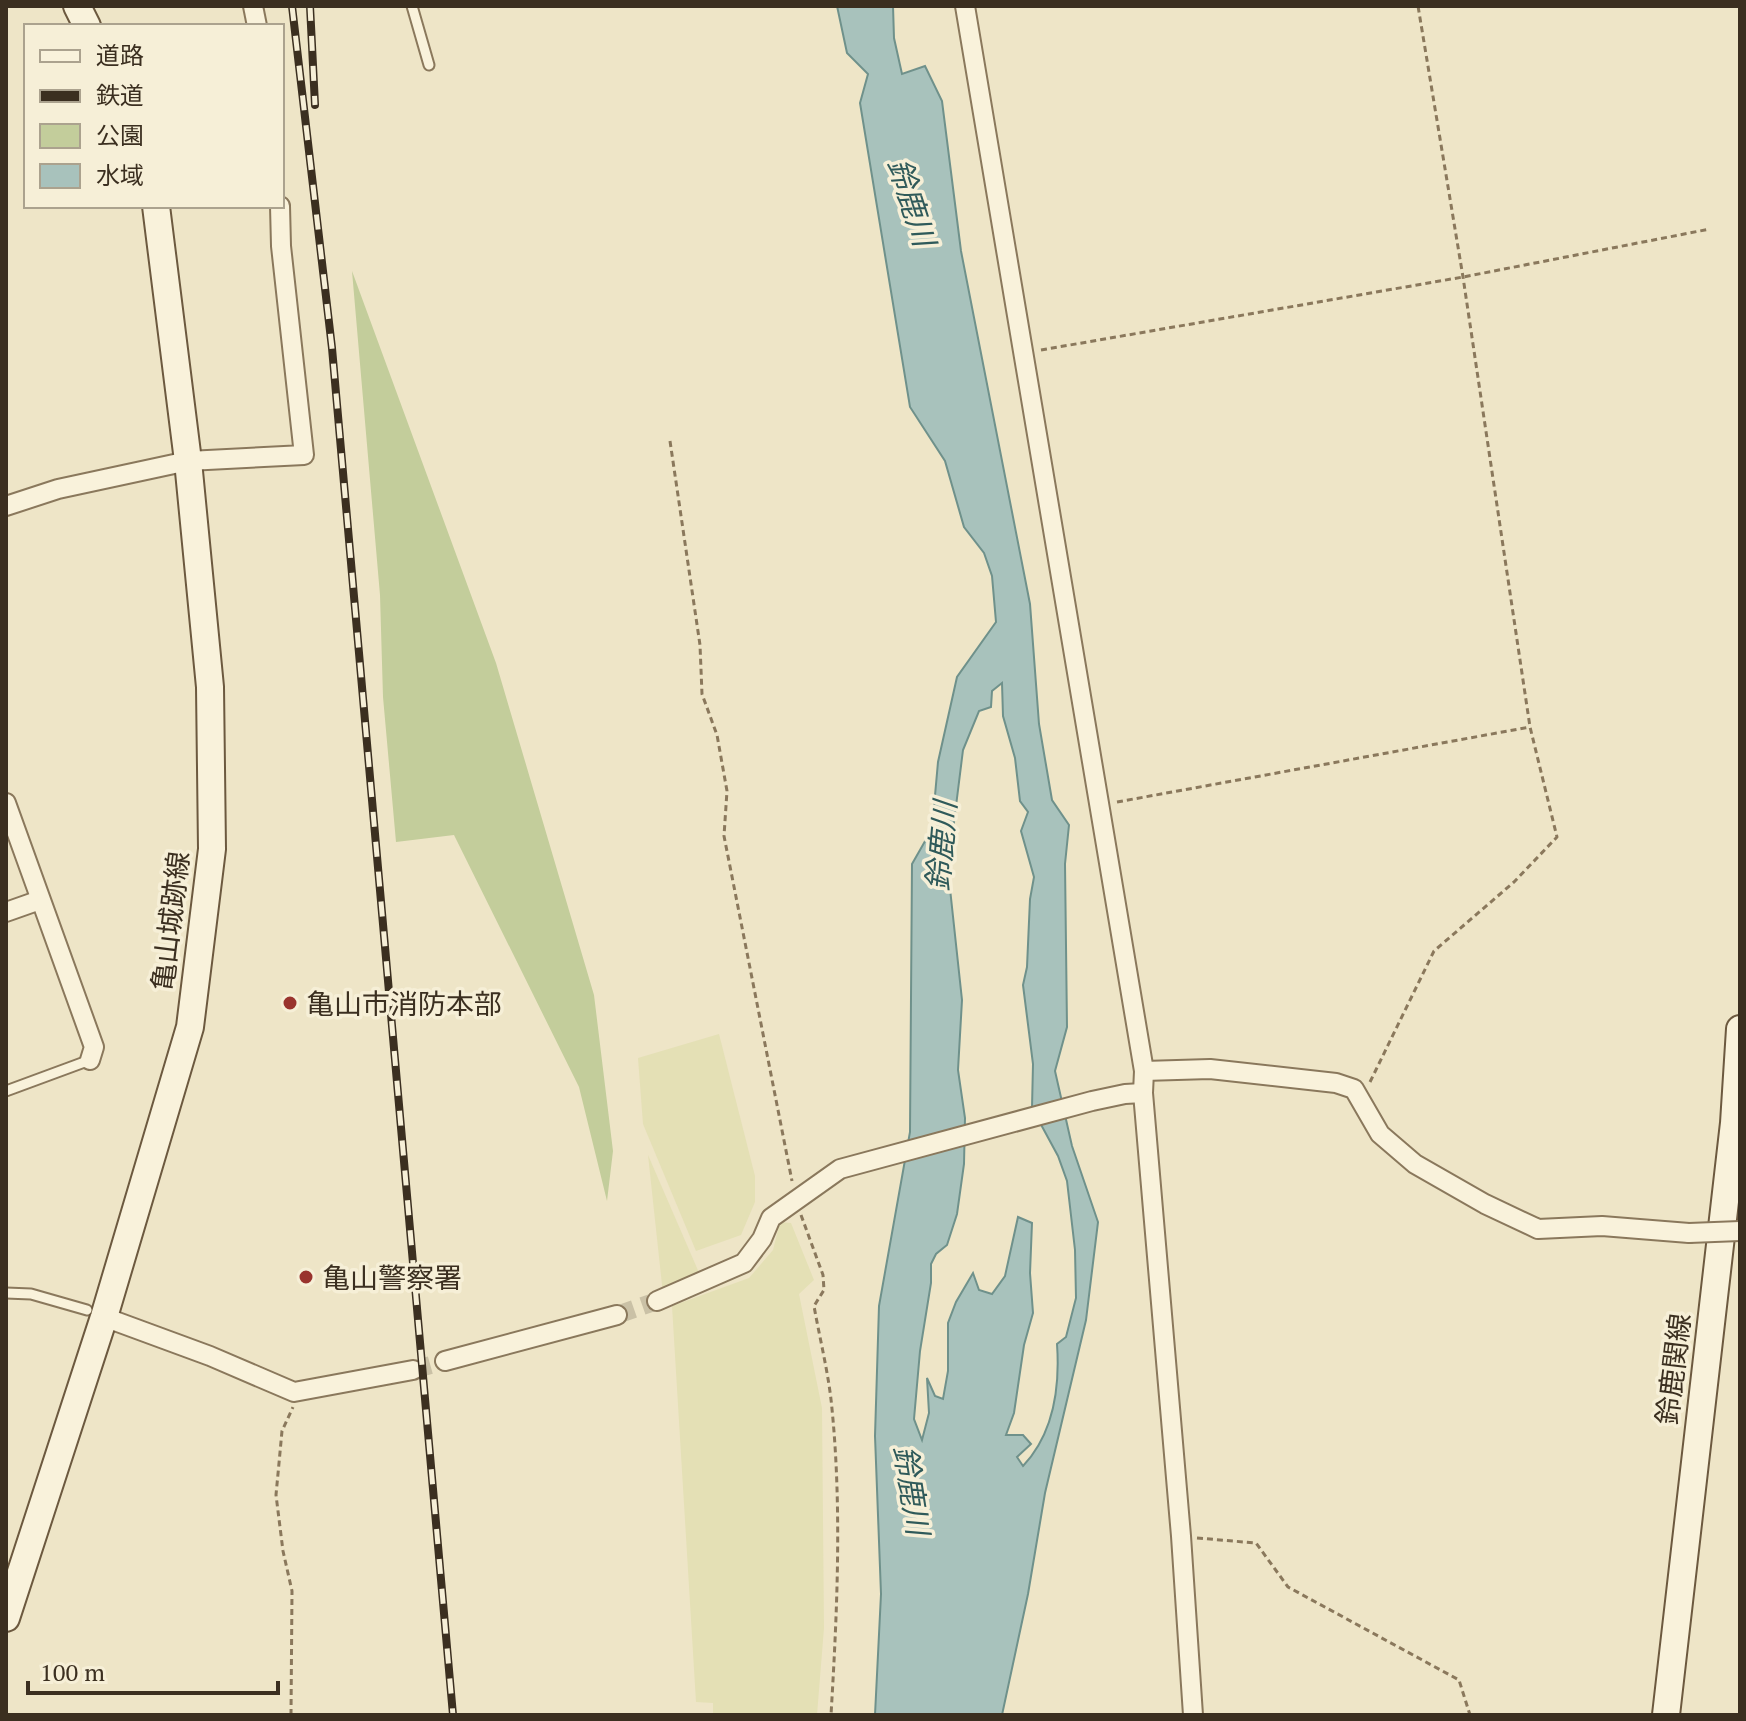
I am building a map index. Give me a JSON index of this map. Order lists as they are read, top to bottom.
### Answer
{
  "streets": {
    "main road": ["亀山城跡線", "鈴鹿関線"]
  },
  "water": ["鈴鹿川"],
  "places": ["亀山市消防本部", "亀山警察署"],
  "legend": [
    "道路",
    "鉄道",
    "公園",
    "水域"
  ],
  "scale_bar": "100 m"
}
